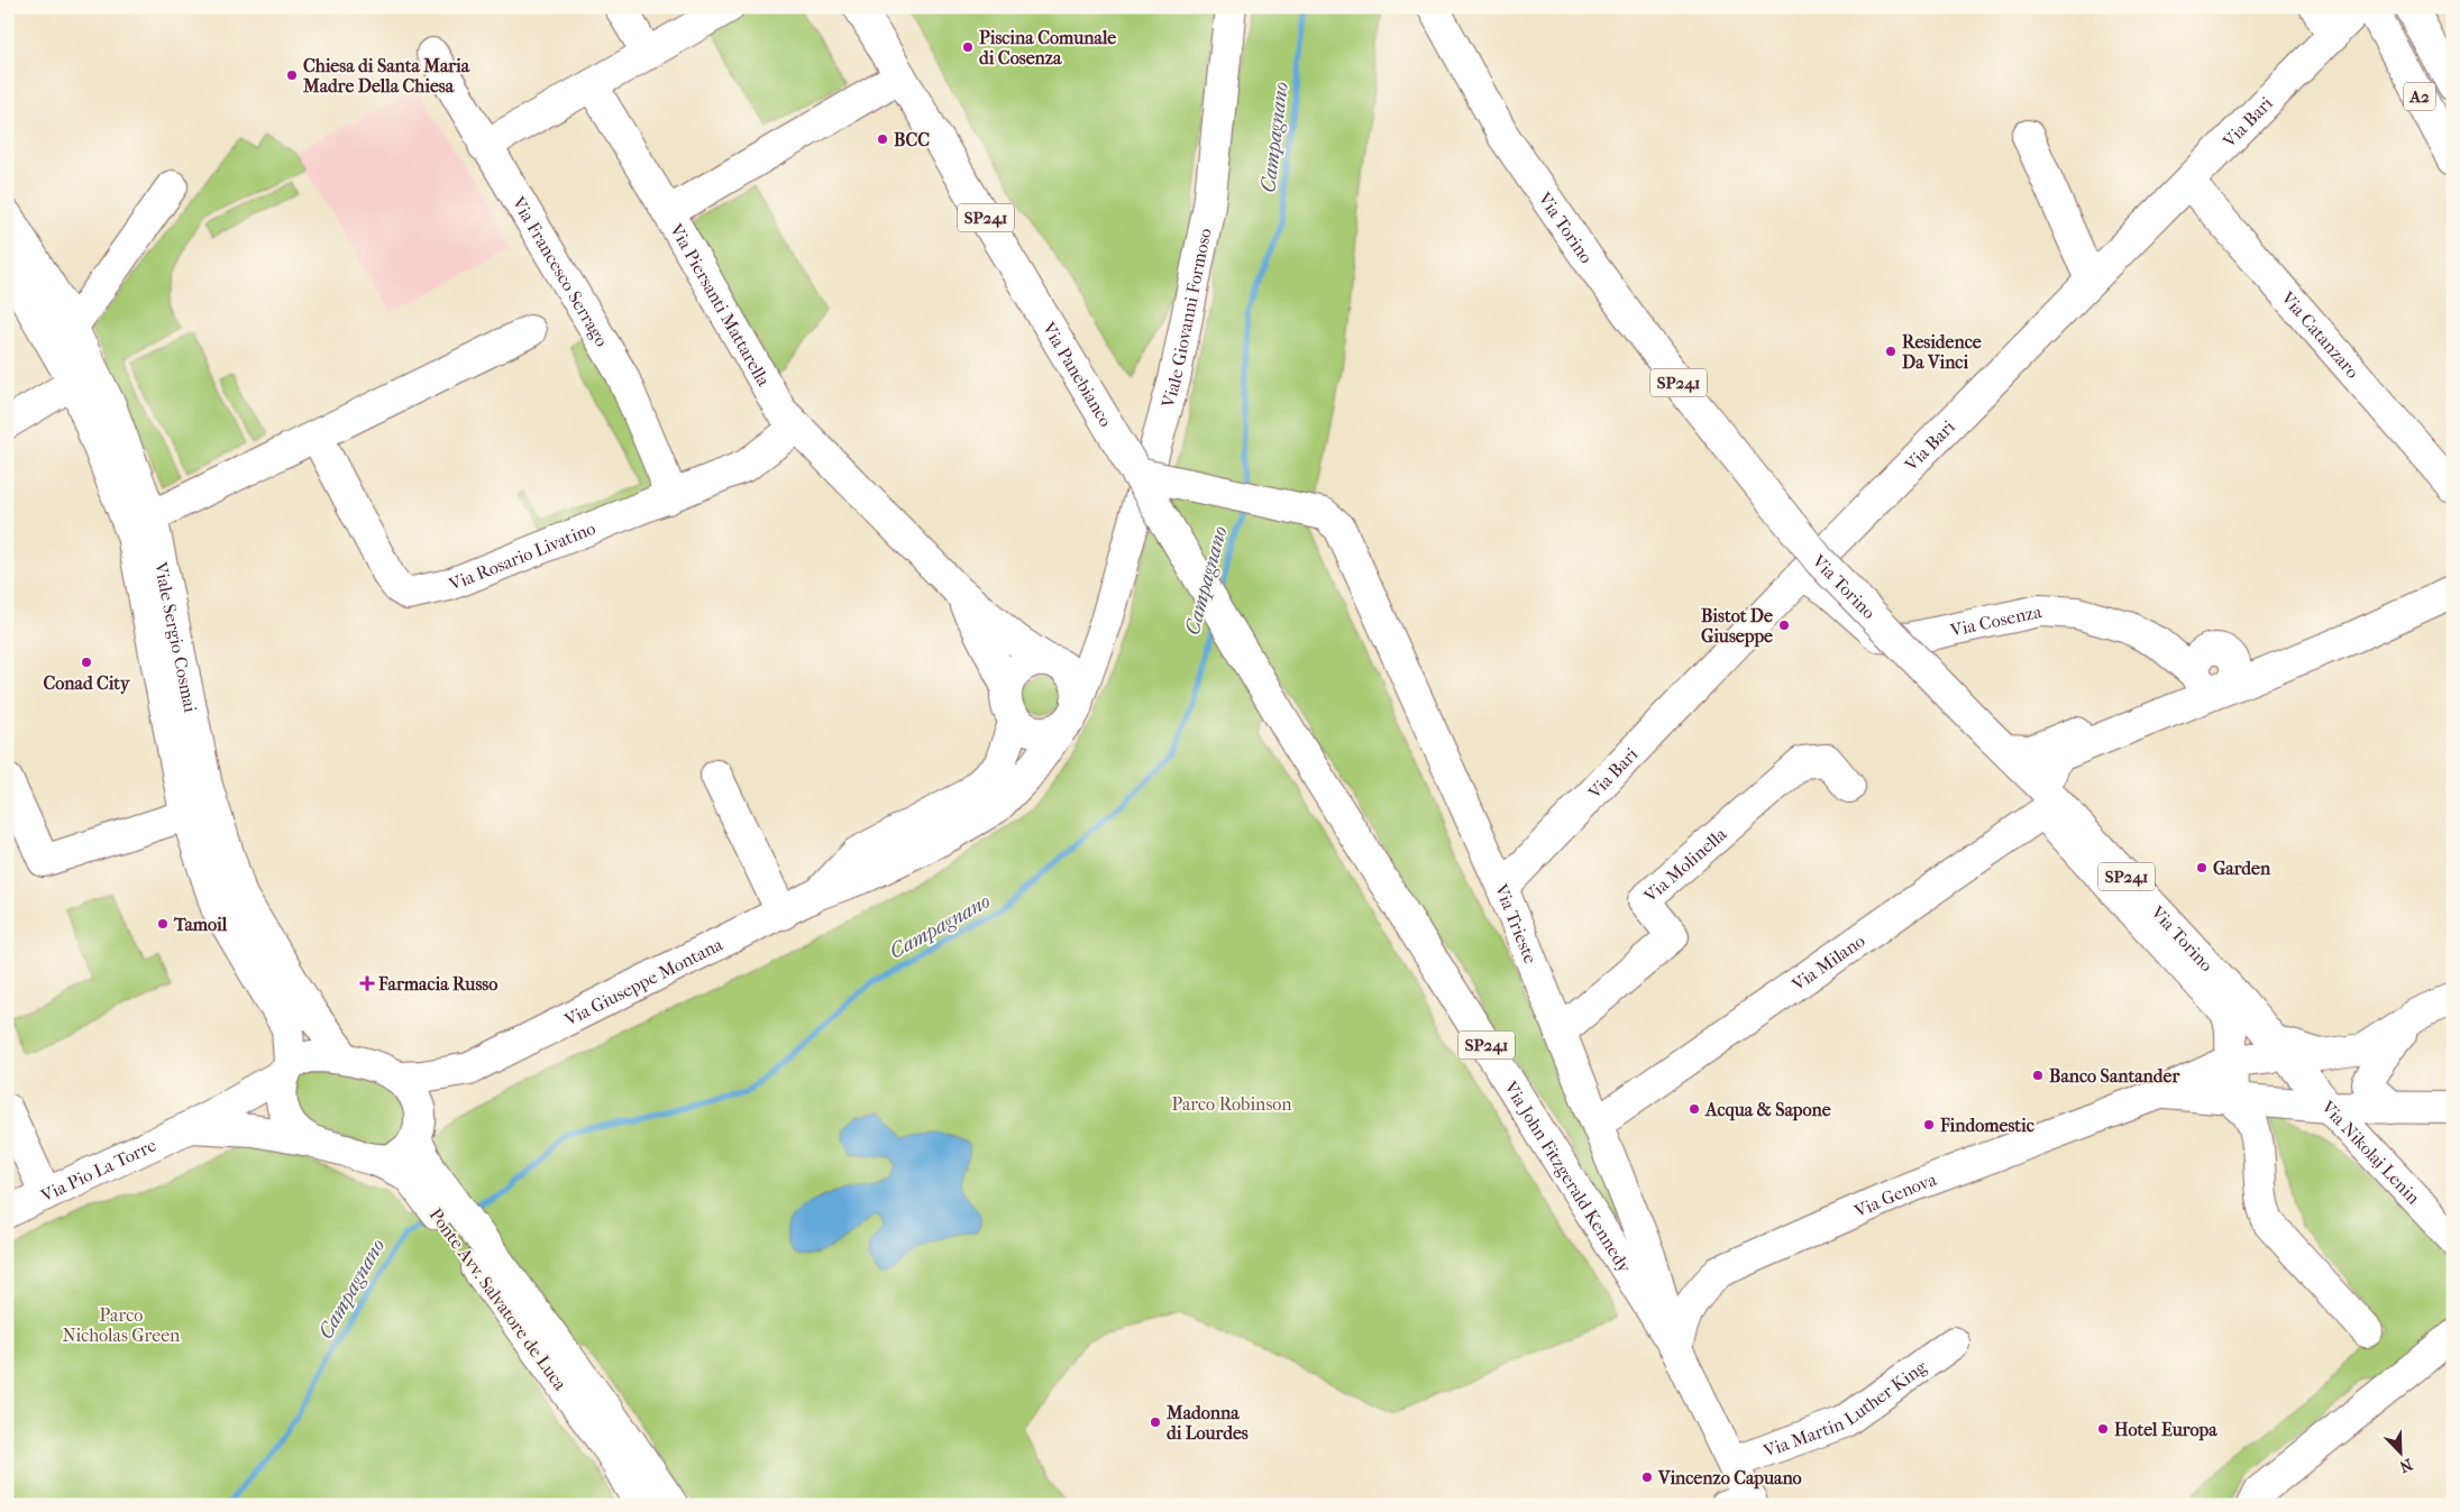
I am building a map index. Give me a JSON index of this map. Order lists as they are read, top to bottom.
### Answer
{
  "streets": {
    "main road": [
      "A2",
      "Via Bari",
      "SP241",
      "Via Torino",
      "Via Francesco Serrago",
      "Via Piersanti Mattarella",
      "Viale Giovanni Formoso",
      "Via Catanzaro",
      "Via Panebianco",
      "Via Rosario Livatino",
      "Via Cosenza",
      "Viale Sergio Cosmai",
      "Via Molinella",
      "Via Trieste",
      "Via Milano",
      "Via Giuseppe Montana",
      "Via Nikolaj Lenin",
      "Via Pio La Torre",
      "Via John Fitzgerald Kennedy",
      "Via Genova",
      "Ponte Avv. Salvatore de Luca",
      "Via Martin Luther King"
    ]
  },
  "crossings": [
    ["Via Bari", "Via Catanzaro"],
    ["Via Bari", "Via Cosenza"],
    ["Via Bari", "Via Trieste"],
    ["Via Torino", "Via Milano"],
    ["Via Torino", "Via Nikolaj Lenin"],
    ["Via Torino", "Via Genova"],
    ["Via Francesco Serrago", "Via Rosario Livatino"],
    ["Via Piersanti Mattarella", "Viale Giovanni Formoso"],
    ["Via Piersanti Mattarella", "Via Panebianco"],
    ["Via Piersanti Mattarella", "Via Rosario Livatino"],
    ["Via Piersanti Mattarella", "Via Giuseppe Montana"],
    ["Viale Giovanni Formoso", "Via Giuseppe Montana"],
    ["Via Panebianco", "Via Trieste"],
    ["Via Panebianco", "Via John Fitzgerald Kennedy"],
    ["Viale Sergio Cosmai", "Via Giuseppe Montana"],
    ["Viale Sergio Cosmai", "Via Pio La Torre"],
    ["Viale Sergio Cosmai", "Ponte Avv. Salvatore de Luca"],
    ["Via Molinella", "Via Trieste"],
    ["Via Trieste", "Via Milano"],
    ["Via Trieste", "Via John Fitzgerald Kennedy"],
    ["Via Trieste", "Via Genova"],
    ["Via Giuseppe Montana", "Via Pio La Torre"],
    ["Via Giuseppe Montana", "Ponte Avv. Salvatore de Luca"],
    ["Via Nikolaj Lenin", "Via Genova"],
    ["Via Pio La Torre", "Ponte Avv. Salvatore de Luca"],
    ["Via John Fitzgerald Kennedy", "Via Genova"],
    ["Via John Fitzgerald Kennedy", "Via Martin Luther King"]
  ],
  "water": ["Campagnano"],
  "parks": ["Parco Robinson", "Parco Nicholas Green"],
  "places": {
    "other": [
      "Piscina Comunale di Cosenza",
      "Chiesa di Santa Maria Madre Della Chiesa",
      "BCC",
      "Residence Da Vinci",
      "Bistot De Giuseppe",
      "Conad City",
      "Garden",
      "Tamoil",
      "Banco Santander",
      "Acqua & Sapone",
      "Findomestic",
      "Madonna di Lourdes",
      "Hotel Europa",
      "Vincenzo Capuano"
    ],
    "health": ["Farmacia Russo"]
  },
  "north": "bottom right"
}
